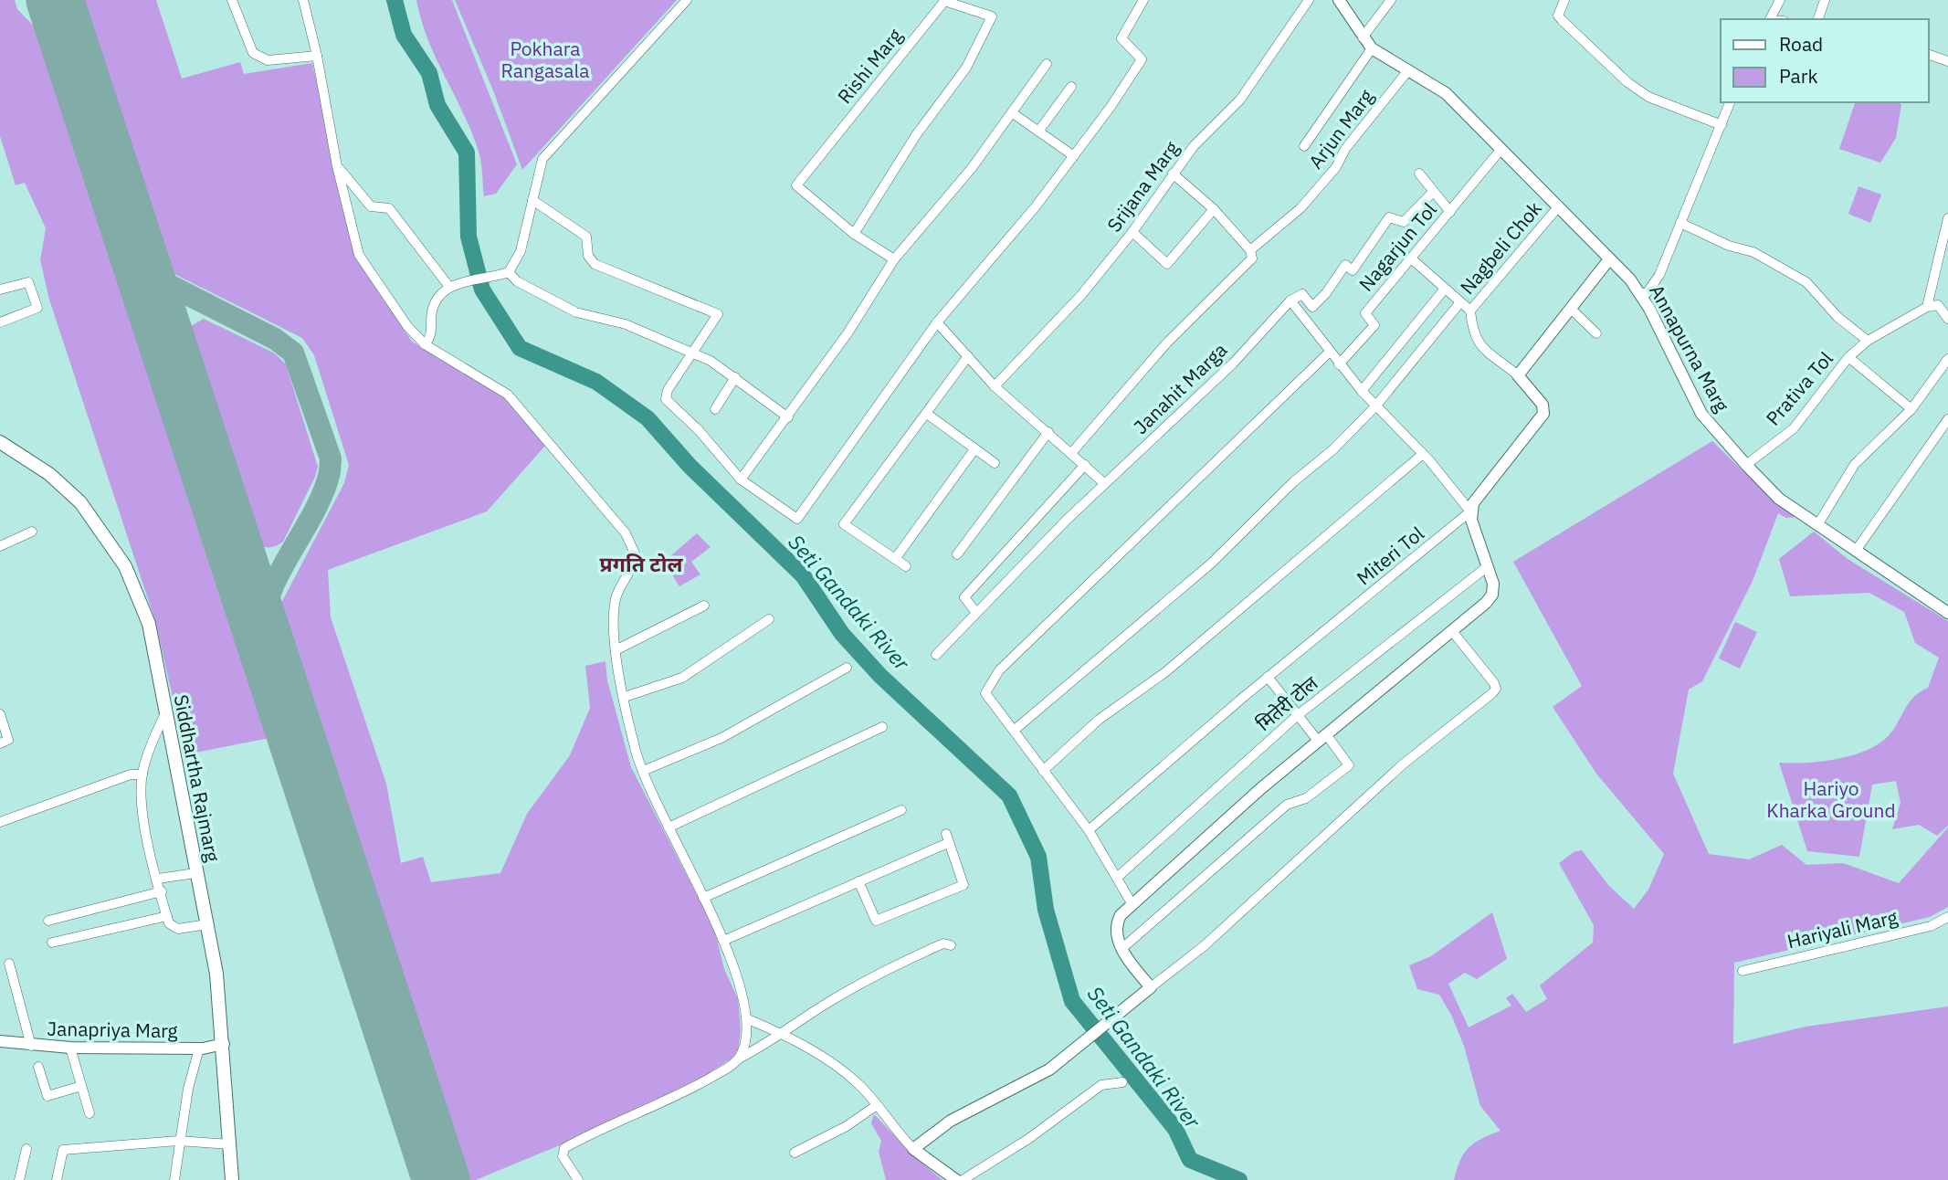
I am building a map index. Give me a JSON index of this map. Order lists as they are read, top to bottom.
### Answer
{
  "streets": {
    "highway": ["Siddhartha Rajmarg"],
    "main road": ["Annapurna Marg", "Miteri Tol", "Janapriya Marg"],
    "street": [
      "Rishi Marg",
      "Arjun Marg",
      "Srijana Marg",
      "Nagarjun Tol",
      "Nagbeli Chok",
      "Janahit Marga",
      "Prativa Tol",
      "मितेरी टोल",
      "Hariyali Marg"
    ]
  },
  "crossings": [
    ["Arjun Marg", "Annapurna Marg"],
    ["Nagarjun Tol", "Annapurna Marg"],
    ["Nagbeli Chok", "Annapurna Marg"],
    ["Annapurna Marg", "Prativa Tol"],
    ["Siddhartha Rajmarg", "Janapriya Marg"]
  ],
  "districts": ["प्रगति टोल"],
  "water": ["Seti Gandaki River"],
  "parks": ["Pokhara Rangasala", "Hariyo Kharka Ground"],
  "legend": ["Road", "Park"]
}
